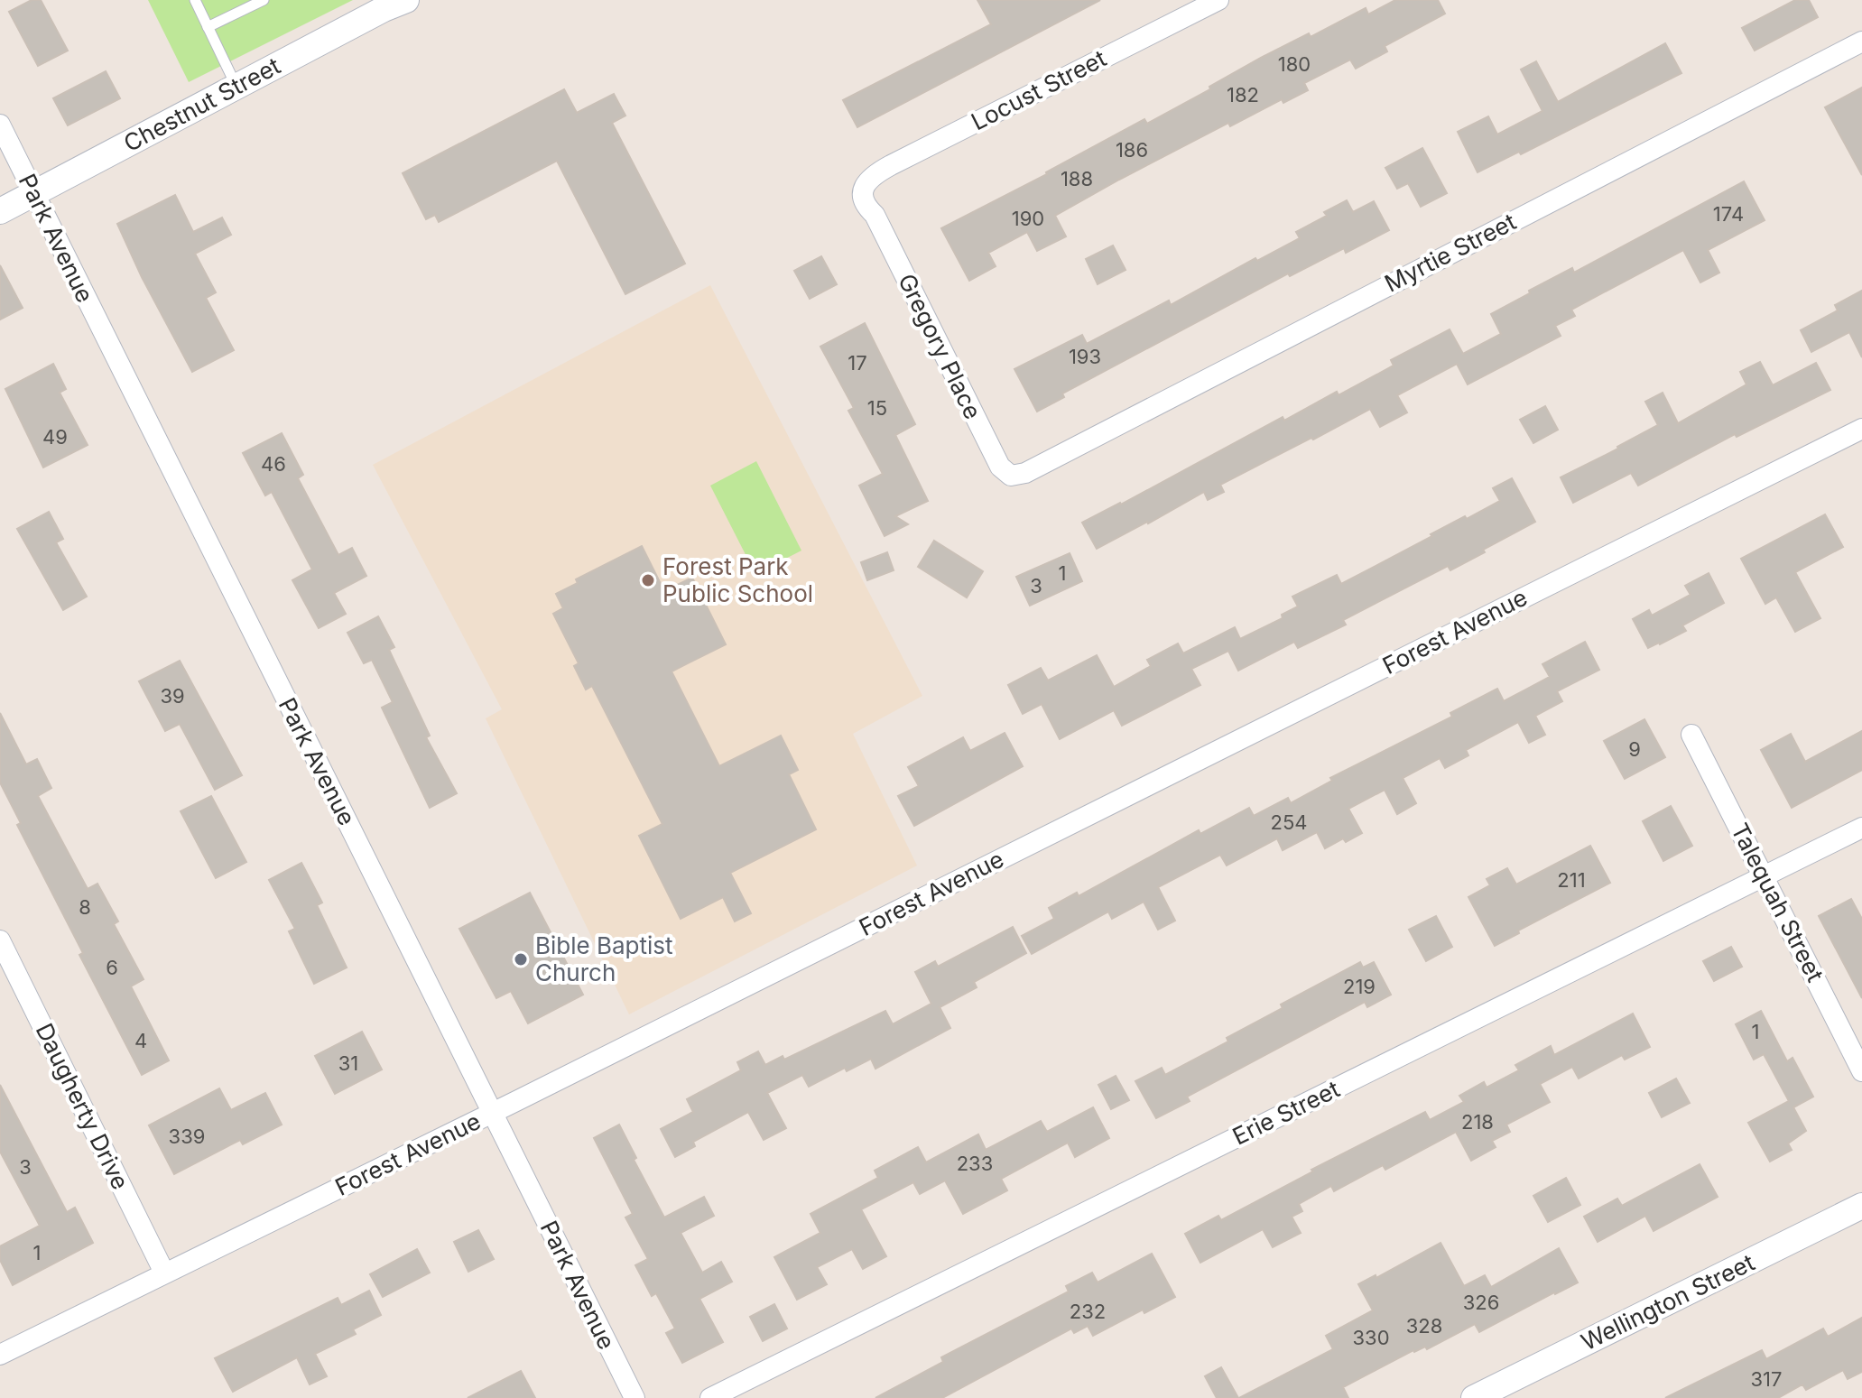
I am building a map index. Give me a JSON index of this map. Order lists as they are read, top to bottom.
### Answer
{
  "streets": {
    "street": [
      "Locust Street",
      "Chestnut Street",
      "Park Avenue",
      "Myrtie Street",
      "Gregory Place",
      "Forest Avenue",
      "Talequah Street",
      "Daugherty Drive",
      "Erie Street",
      "Wellington Street"
    ]
  },
  "crossings": [
    ["Locust Street", "Gregory Place"],
    ["Chestnut Street", "Park Avenue"],
    ["Park Avenue", "Forest Avenue"],
    ["Myrtie Street", "Gregory Place"],
    ["Forest Avenue", "Daugherty Drive"],
    ["Talequah Street", "Erie Street"]
  ],
  "places": ["Forest Park Public School", "Bible Baptist Church"],
  "house_numbers": [
    "180",
    "182",
    "186",
    "188",
    "174",
    "190",
    "193",
    "17",
    "15",
    "49",
    "46",
    "1",
    "3",
    "39",
    "9",
    "254",
    "211",
    "8",
    "6",
    "219",
    "1",
    "4",
    "31",
    "218",
    "339",
    "233",
    "3",
    "1",
    "326",
    "232",
    "328",
    "330",
    "317"
  ]
}
